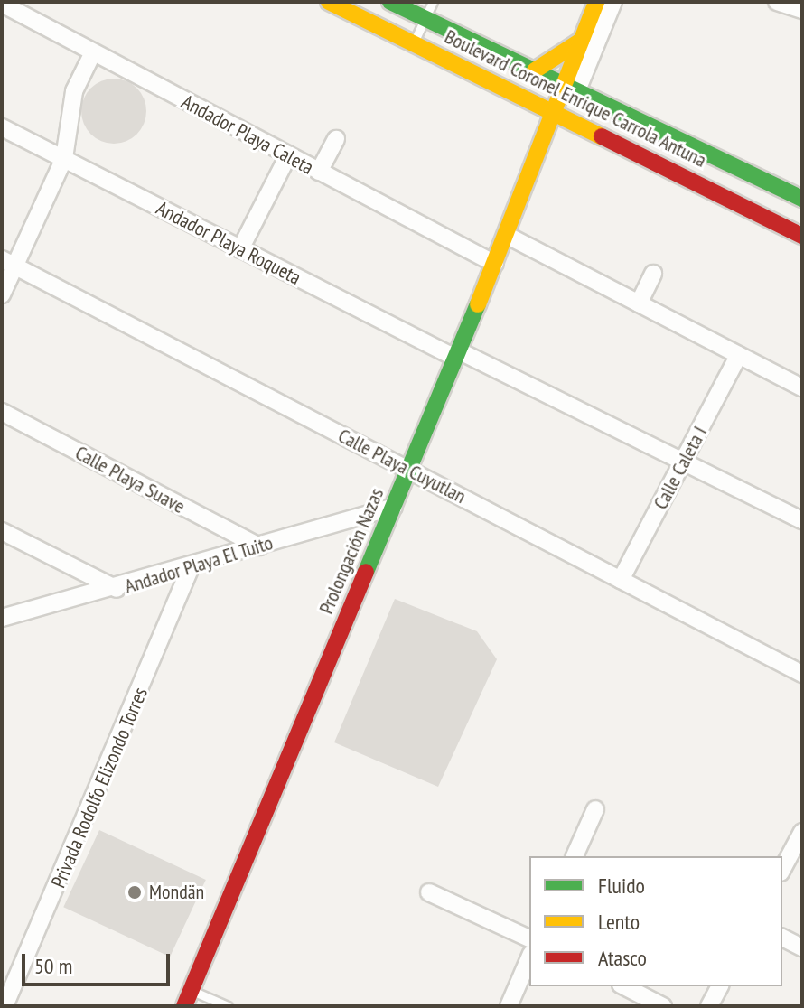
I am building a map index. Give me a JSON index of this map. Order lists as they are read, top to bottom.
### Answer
{
  "streets": {
    "main road": ["Boulevard Coronel Enrique Carrola Antuna", "Prolongación Nazas"],
    "street": [
      "Andador Playa Caleta",
      "Andador Playa Roqueta",
      "Calle Playa Cuyutlan",
      "Calle Caleta I",
      "Calle Playa Suave",
      "Andador Playa El Tuito",
      "Privada Rodolfo Elizondo Torres"
    ]
  },
  "crossings": [
    ["Boulevard Coronel Enrique Carrola Antuna", "Prolongación Nazas"],
    ["Andador Playa Caleta", "Prolongación Nazas"],
    ["Andador Playa Roqueta", "Calle Caleta I"],
    ["Andador Playa Roqueta", "Prolongación Nazas"],
    ["Calle Playa Cuyutlan", "Calle Caleta I"],
    ["Calle Playa Cuyutlan", "Prolongación Nazas"],
    ["Calle Playa Suave", "Andador Playa El Tuito"],
    ["Prolongación Nazas", "Andador Playa El Tuito"],
    ["Andador Playa El Tuito", "Privada Rodolfo Elizondo Torres"]
  ],
  "places": ["Mondän"],
  "legend": ["Fluido", "Lento", "Atasco"],
  "scale_bar": "50 m"
}
